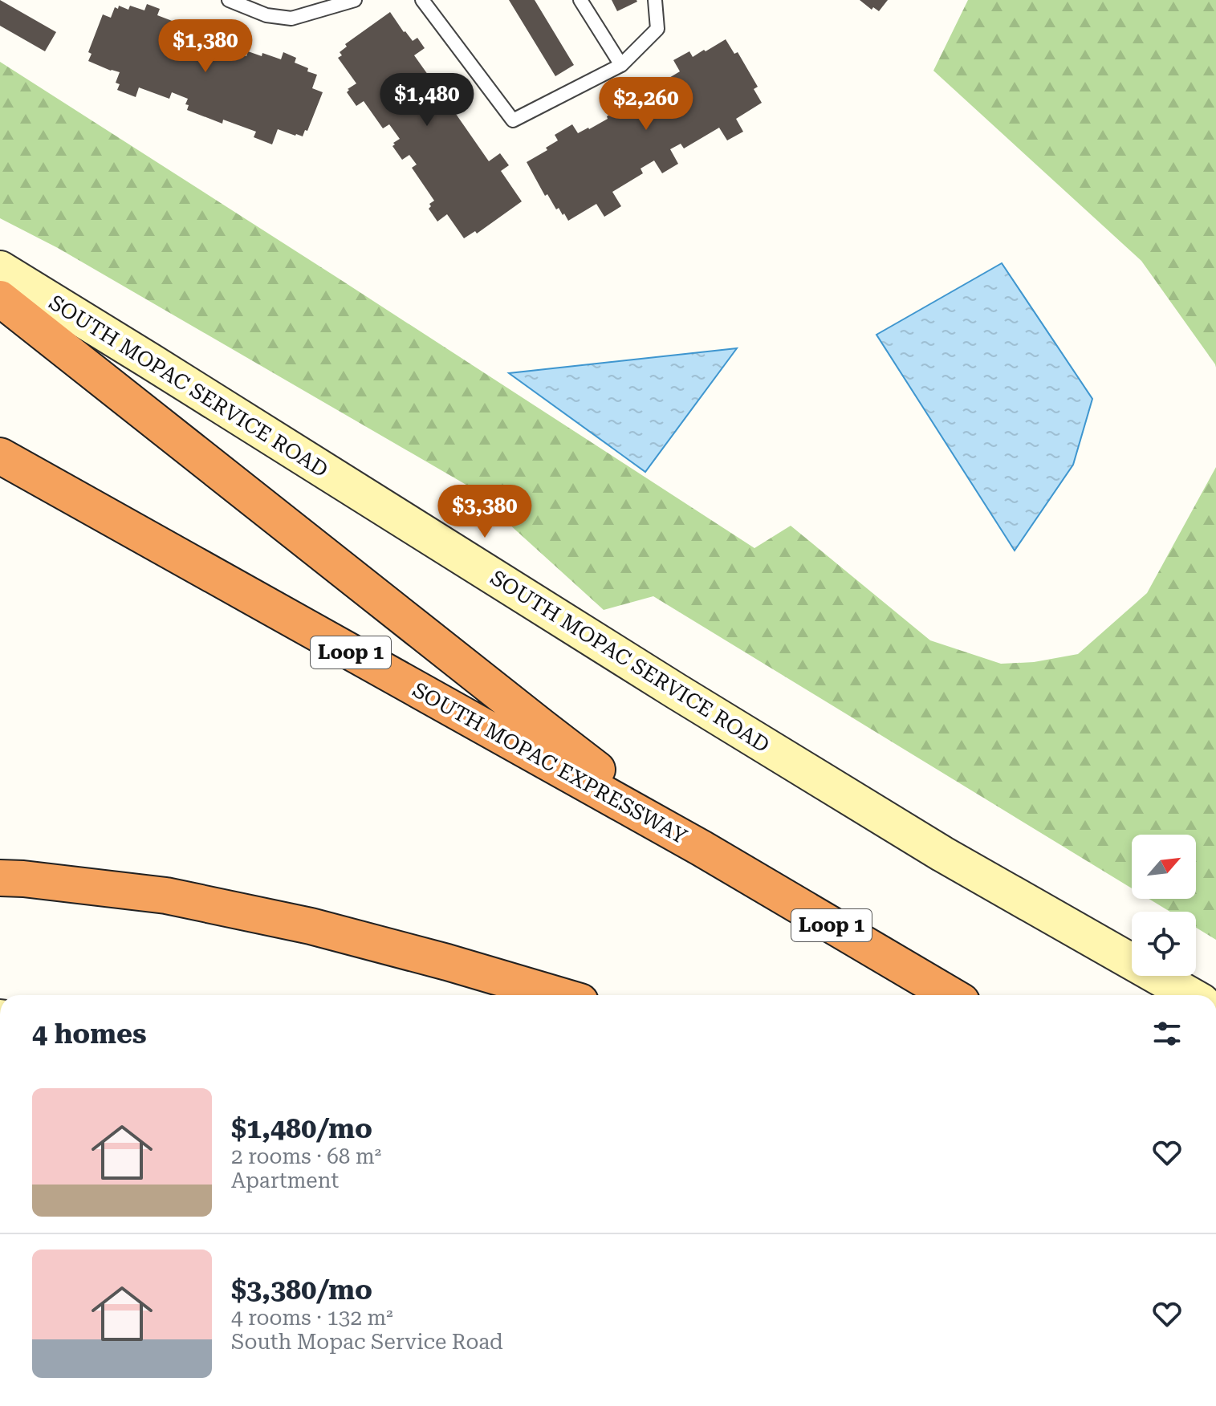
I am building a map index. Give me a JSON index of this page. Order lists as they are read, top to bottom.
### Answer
{
  "streets": {
    "highway": ["Loop 1", "SOUTH MOPAC EXPRESSWAY"],
    "main road": ["SOUTH MOPAC SERVICE ROAD"]
  },
  "north": "top right",
  "page": {
    "price": [
      "$1,380",
      "$1,480",
      "$2,260",
      "$3,380"
    ],
    "heading": "4 homes",
    "list": [
      {
        "name": "$1,480/mo",
        "note": "2 rooms · 68 m² · Apartment"
      },
      {
        "name": "$3,380/mo",
        "note": "4 rooms · 132 m² · South Mopac Service Road"
      }
    ]
  }
}
